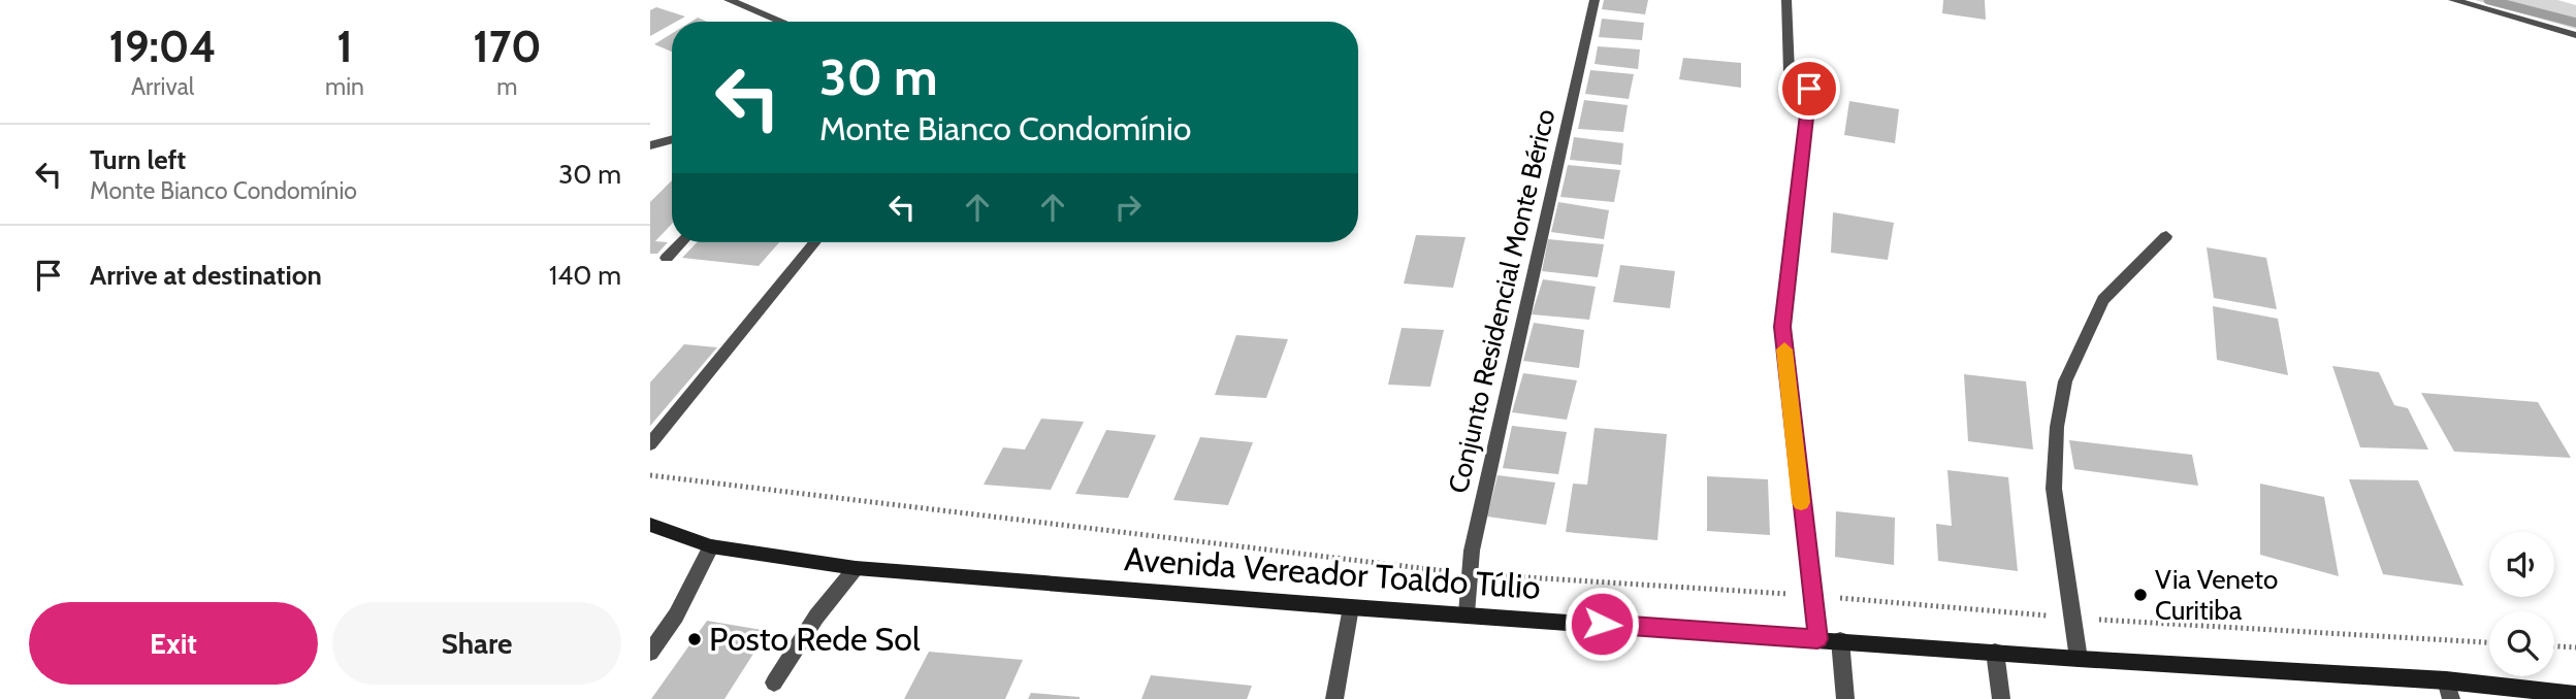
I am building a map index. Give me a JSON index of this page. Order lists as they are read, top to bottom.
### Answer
{
  "streets": {
    "main road": ["Avenida Vereador Toaldo Túlio"],
    "street": ["Conjunto Residencial Monte Bérico"]
  },
  "crossings": [
    ["Conjunto Residencial Monte Bérico", "Avenida Vereador Toaldo Túlio"]
  ],
  "places": ["Via Veneto Curitiba", "Posto Rede Sol"],
  "page": {
    "eta": [
      "19:04",
      "Arrival",
      "1",
      "min",
      "170",
      "m"
    ],
    "turn": ["30 m", "Monte Bianco Condomínio"],
    "list": [
      {
        "name": "Turn left",
        "note": "Monte Bianco Condomínio",
        "value": "30 m"
      },
      {
        "name": "Arrive at destination",
        "value": "140 m"
      }
    ],
    "buttons": ["Exit", "Share"]
  }
}
